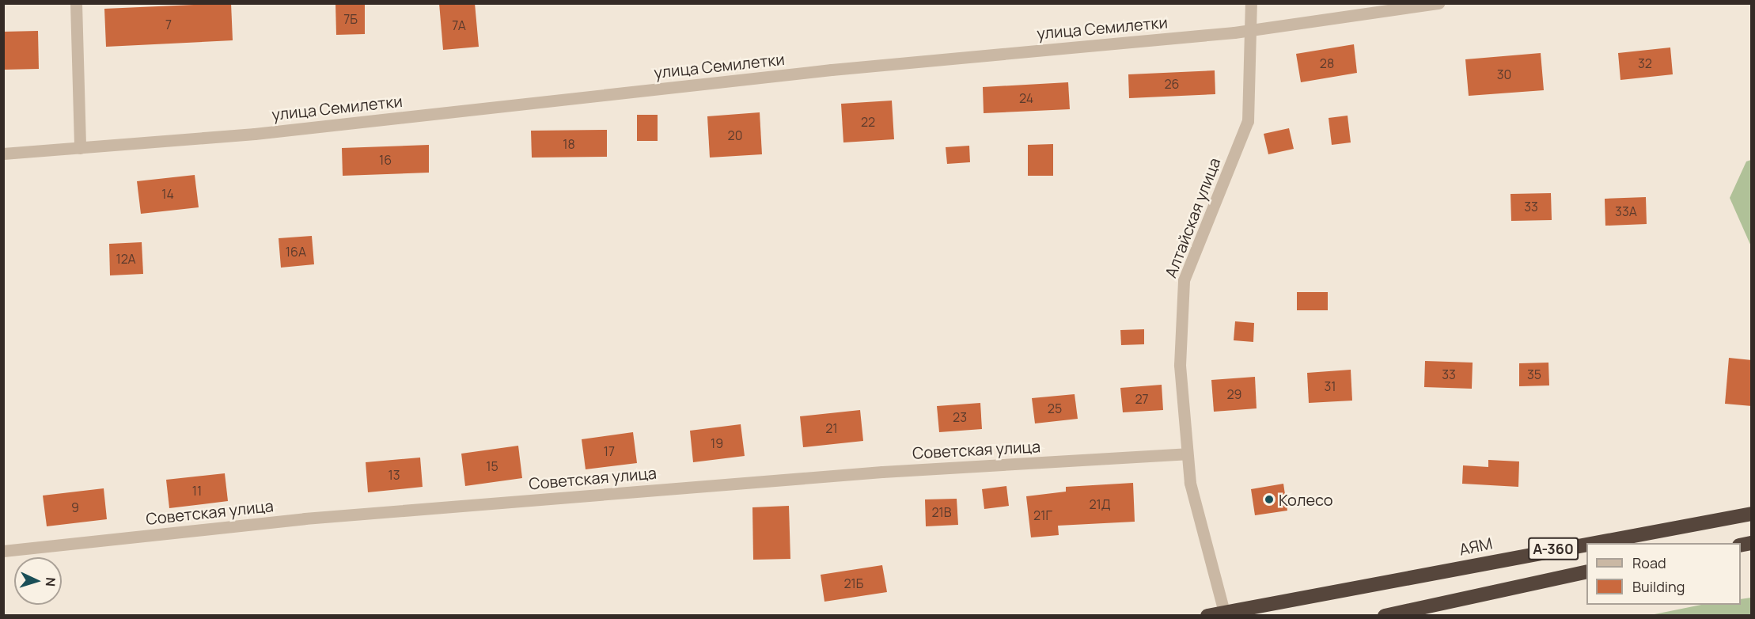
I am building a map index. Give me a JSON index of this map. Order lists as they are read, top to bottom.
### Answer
{
  "streets": {
    "highway": ["АЯМ", "А-360"],
    "street": ["улица Семилетки", "Алтайская улица", "Советская улица"]
  },
  "crossings": [
    ["улица Семилетки", "Алтайская улица"],
    ["Алтайская улица", "Советская улица"],
    ["Алтайская улица", "АЯМ"]
  ],
  "places": ["Колесо"],
  "house_numbers": [
    "7Б",
    "7",
    "7А",
    "28",
    "32",
    "30",
    "26",
    "24",
    "22",
    "20",
    "18",
    "16",
    "14",
    "33",
    "33А",
    "16А",
    "12А",
    "33",
    "35",
    "31",
    "29",
    "27",
    "25",
    "23",
    "21",
    "19",
    "17",
    "15",
    "13",
    "11",
    "21Д",
    "9",
    "21В",
    "21Г",
    "21Б"
  ],
  "legend": ["Road", "Building"],
  "north": "right"
}
